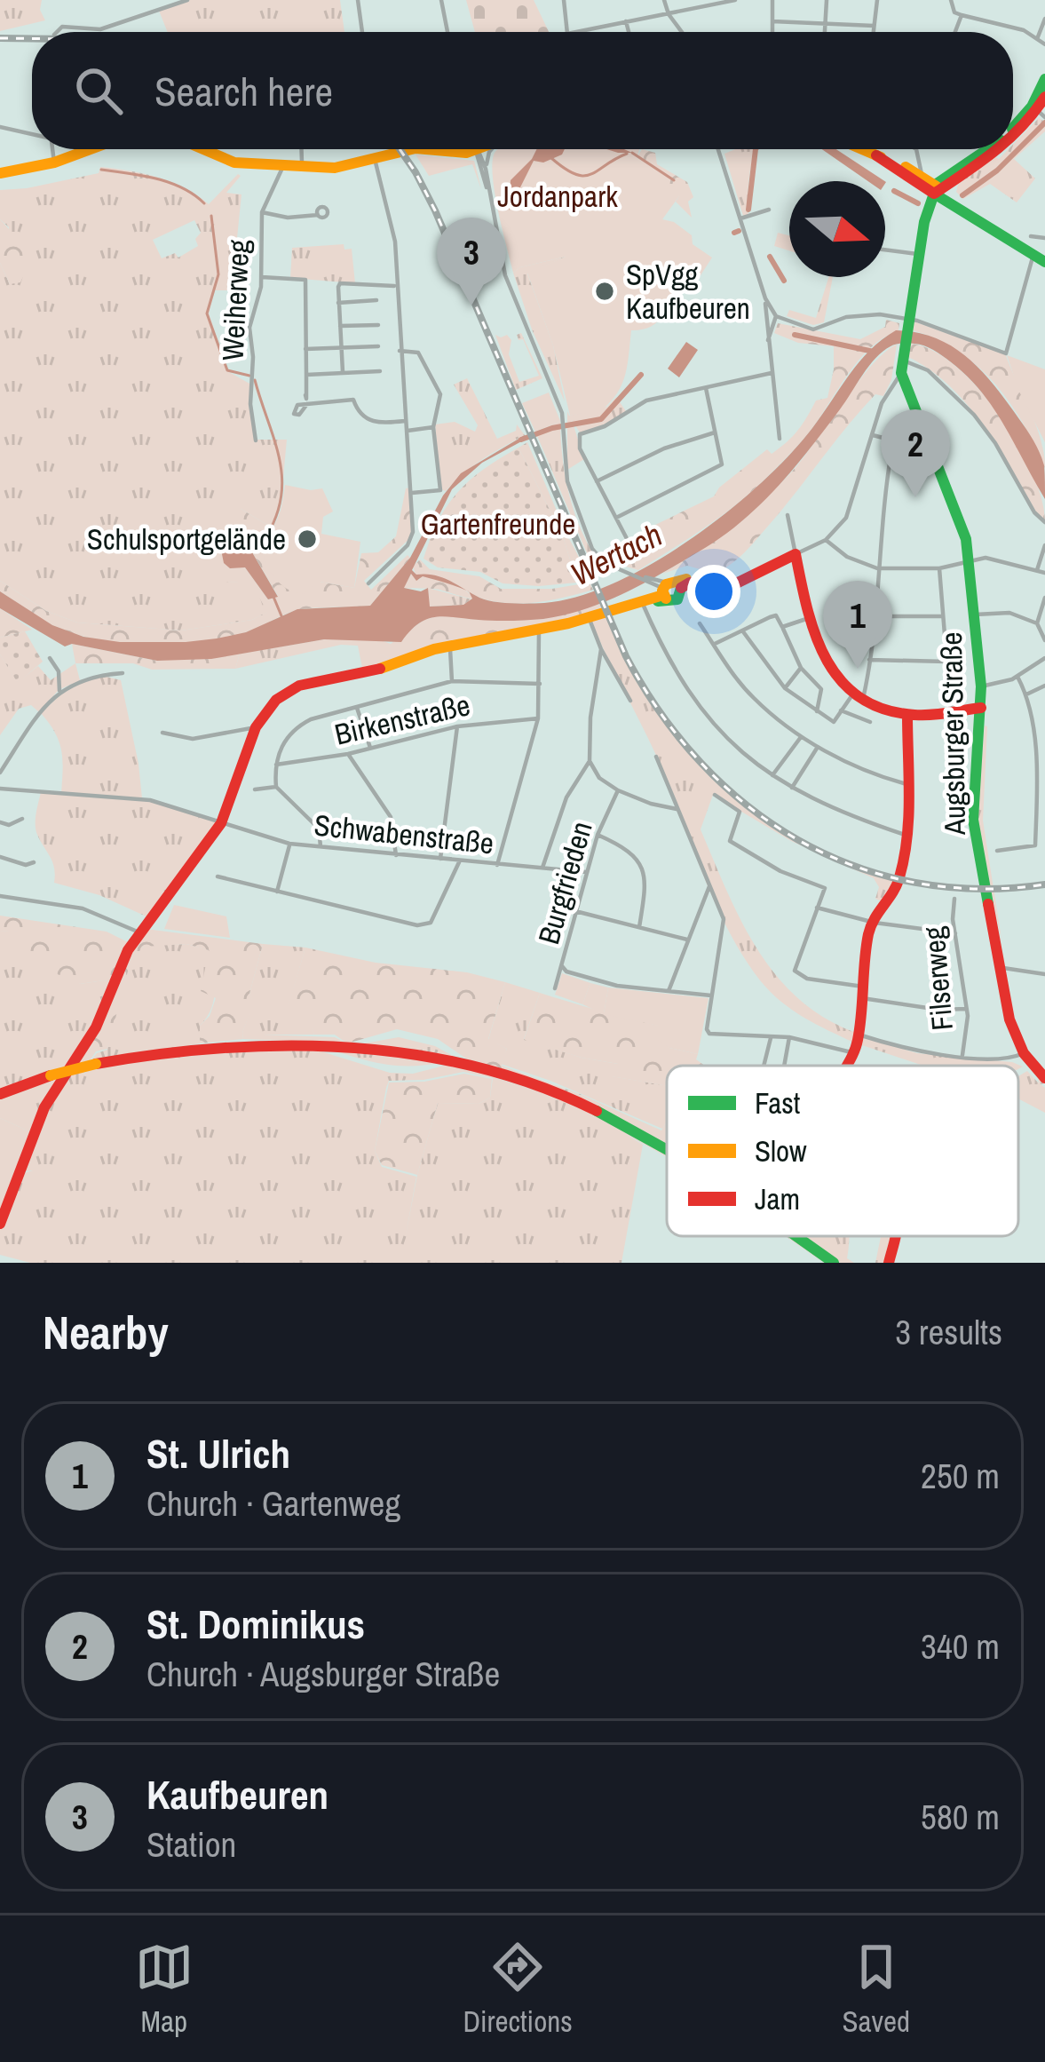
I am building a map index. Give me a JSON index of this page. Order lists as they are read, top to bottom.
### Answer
{
  "streets": {
    "main road": ["Augsburger Straße"],
    "street": [
      "Weiherweg",
      "Birkenstraße",
      "Schwabenstraße",
      "Burgfrieden",
      "Filserweg"
    ]
  },
  "crossings": [
    ["Schwabenstraße", "Burgfrieden"]
  ],
  "water": ["Wertach"],
  "parks": ["Jordanpark", "Gartenfreunde"],
  "places": ["SpVgg Kaufbeuren", "Schulsportgelände"],
  "legend": ["Fast", "Slow", "Jam"],
  "north": "right",
  "page": {
    "search": "Search here",
    "pins": ["3", "2", "1"],
    "heading": ["Nearby", "3 results"],
    "list": [
      {
        "mark": "1",
        "name": "St. Ulrich",
        "note": "Church · Gartenweg",
        "value": "250 m"
      },
      {
        "mark": "2",
        "name": "St. Dominikus",
        "note": "Church · Augsburger Straße",
        "value": "340 m"
      },
      {
        "mark": "3",
        "name": "Kaufbeuren",
        "note": "Station",
        "value": "580 m"
      }
    ],
    "nav": ["Map", "Directions", "Saved"]
  }
}
